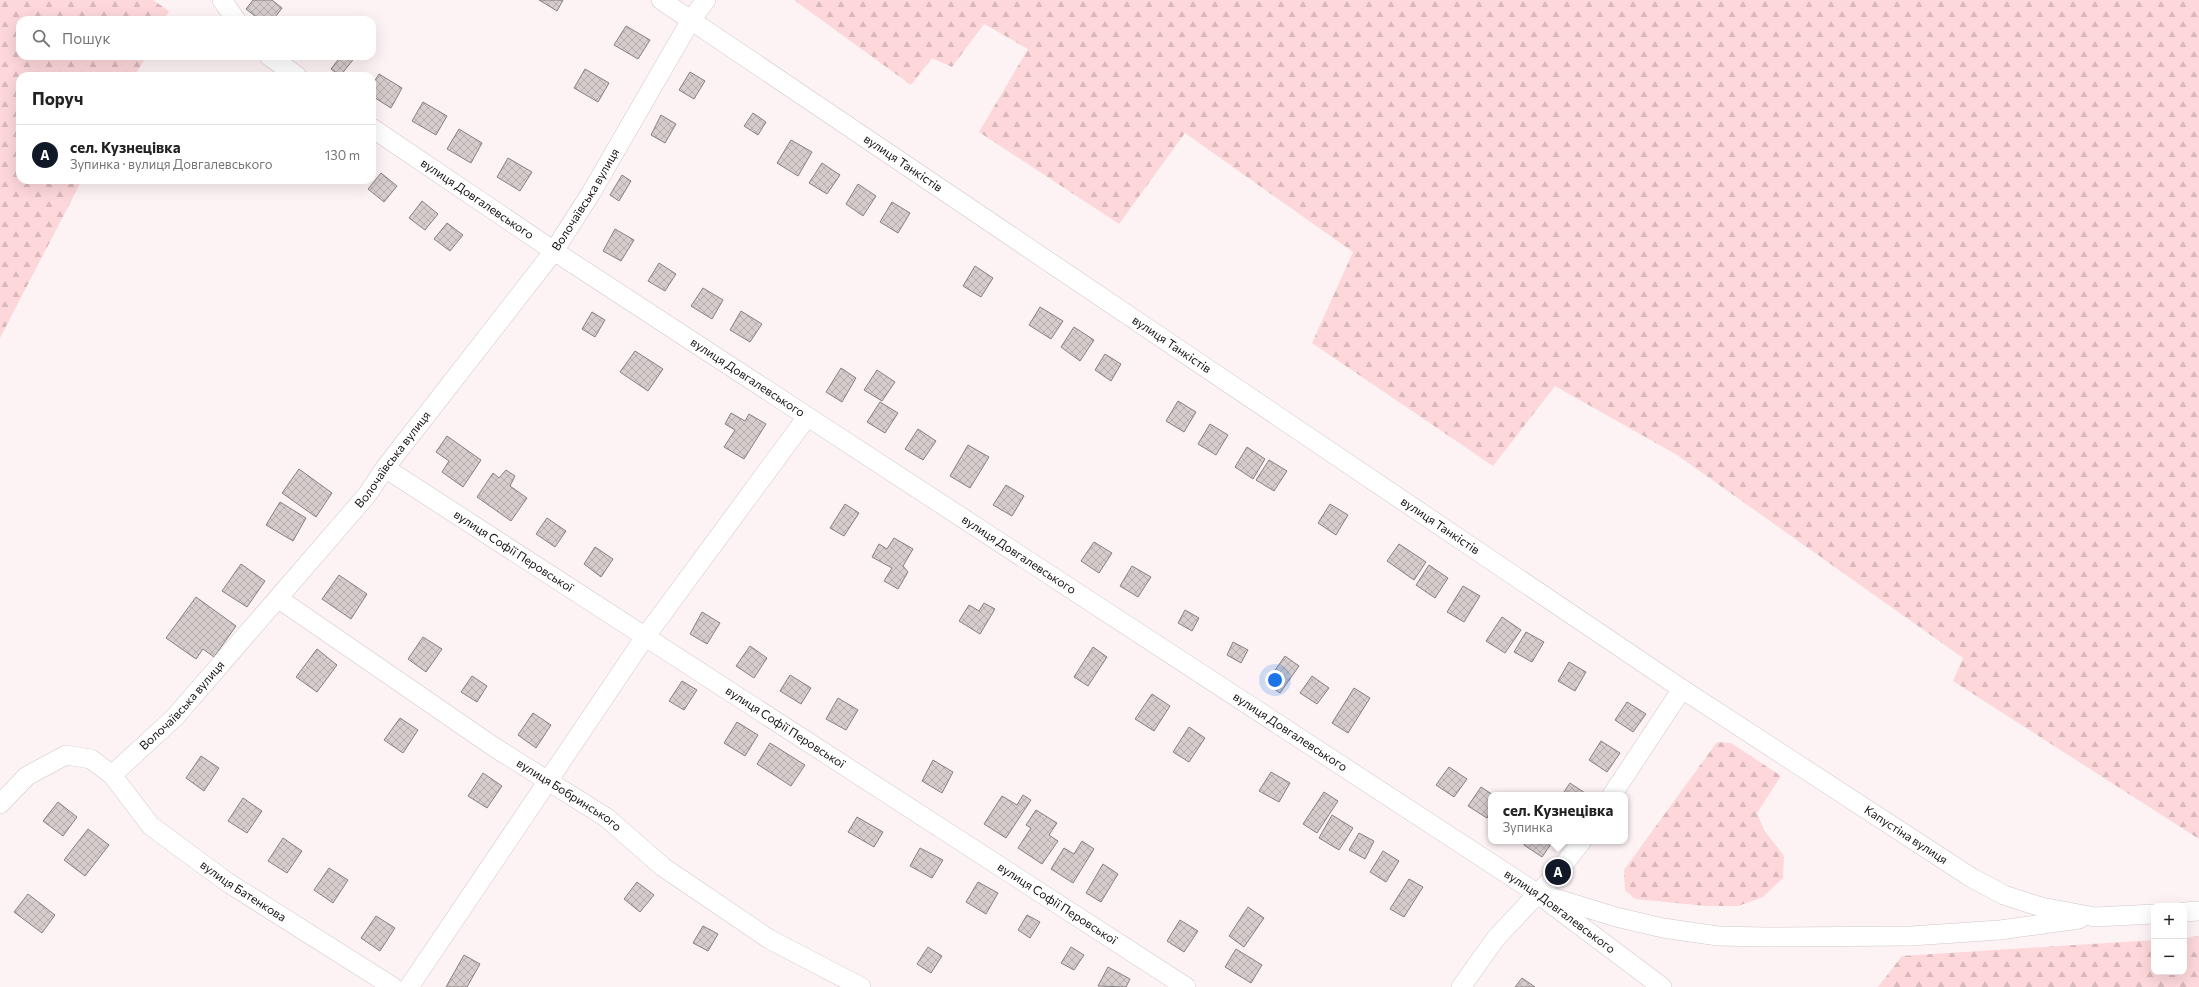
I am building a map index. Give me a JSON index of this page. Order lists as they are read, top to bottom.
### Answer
{
  "streets": {
    "street": [
      "вулиця Танкістів",
      "Волочаївська вулиця",
      "вулиця Довгалевського",
      "вулиця Софії Перовської",
      "вулиця Бобринського",
      "Капустіна вулиця",
      "вулиця Батенкова"
    ]
  },
  "crossings": [
    ["вулиця Танкістів", "Волочаївська вулиця"],
    ["вулиця Танкістів", "Капустіна вулиця"],
    ["Волочаївська вулиця", "вулиця Довгалевського"],
    ["Волочаївська вулиця", "вулиця Софії Перовської"],
    ["Волочаївська вулиця", "вулиця Бобринського"],
    ["Волочаївська вулиця", "вулиця Батенкова"]
  ],
  "page": {
    "search": "Пошук",
    "heading": "Поруч",
    "list": [
      {
        "mark": "A",
        "name": "сел. Кузнецівка",
        "note": "Зупинка · вулиця Довгалевського",
        "value": "130 m"
      }
    ],
    "popup": ["сел. Кузнецівка", "Зупинка"],
    "pins": "A",
    "map_buttons": ["+", "−"]
  }
}
